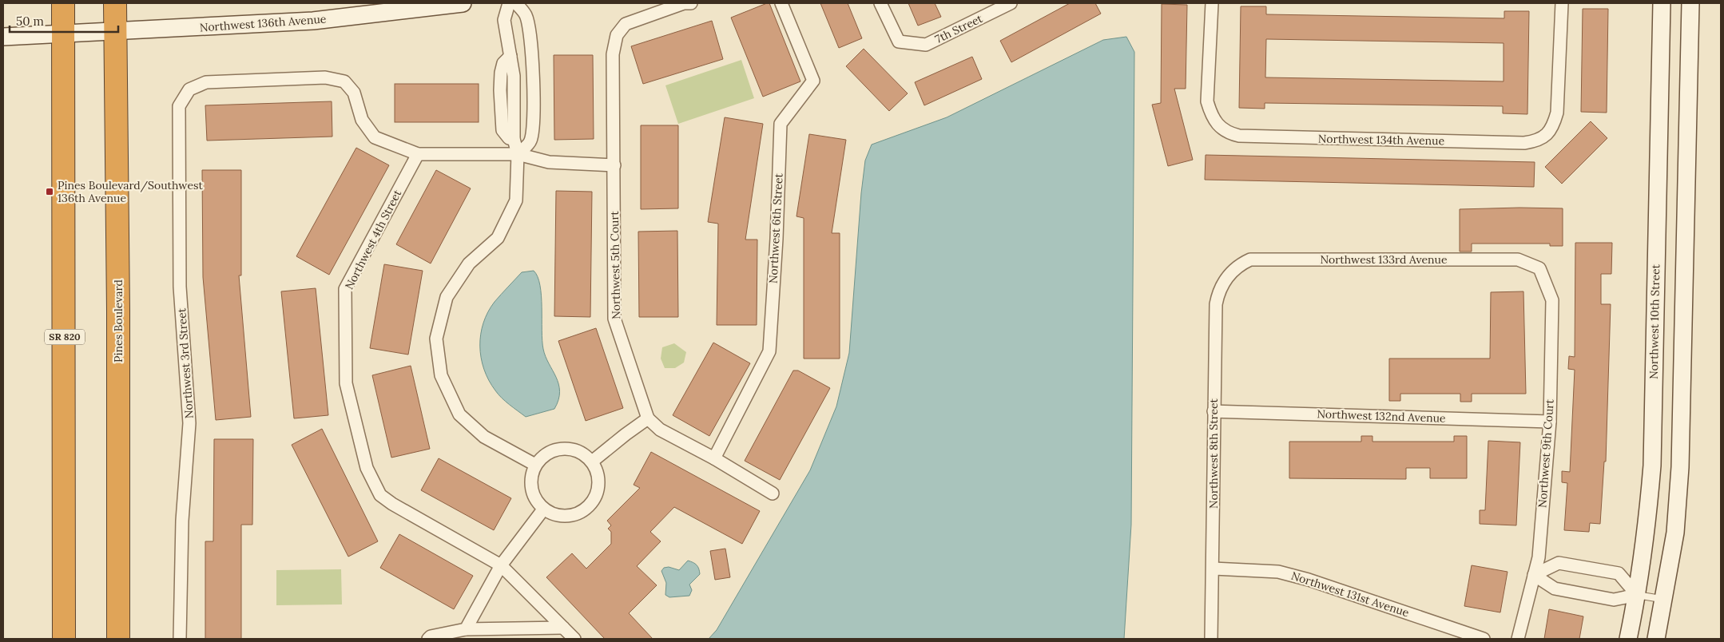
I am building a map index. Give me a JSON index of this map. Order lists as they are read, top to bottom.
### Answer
{
  "streets": {
    "highway": ["Pines Boulevard", "SR 820"],
    "street": [
      "Northwest 136th Avenue",
      "7th Street",
      "Northwest 134th Avenue",
      "Northwest 6th Street",
      "Northwest 4th Street",
      "Northwest 133rd Avenue",
      "Northwest 5th Court",
      "Northwest 10th Street",
      "Northwest 3rd Street",
      "Northwest 132nd Avenue",
      "Northwest 8th Street",
      "Northwest 9th Court",
      "Northwest 131st Avenue"
    ]
  },
  "crossings": [
    ["Northwest 136th Avenue", "Pines Boulevard"],
    ["Northwest 136th Avenue", "SR 820"],
    ["Northwest 4th Street", "Northwest 3rd Street"],
    ["Northwest 133rd Avenue", "Northwest 8th Street"],
    ["Northwest 133rd Avenue", "Northwest 9th Court"],
    ["Northwest 132nd Avenue", "Northwest 8th Street"],
    ["Northwest 132nd Avenue", "Northwest 9th Court"],
    ["Northwest 8th Street", "Northwest 131st Avenue"]
  ],
  "places": {
    "transit": ["Pines Boulevard/Southwest 136th Avenue"]
  },
  "scale_bar": "50 m"
}
